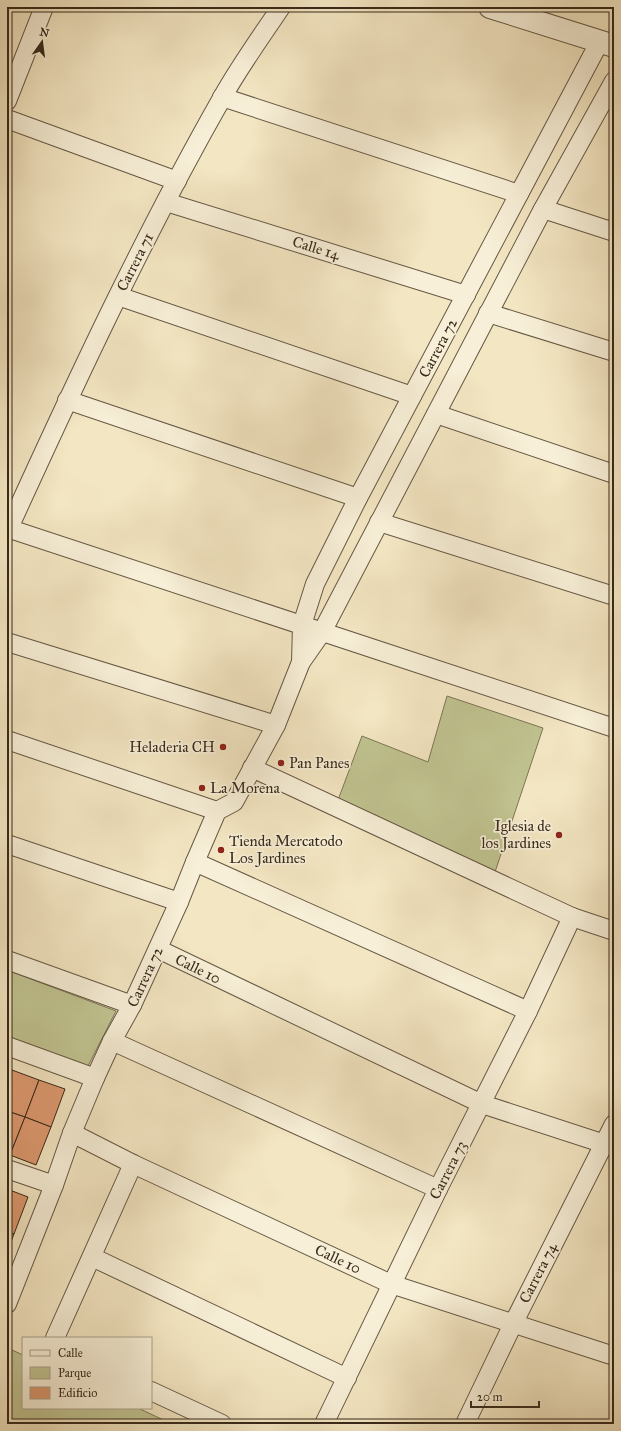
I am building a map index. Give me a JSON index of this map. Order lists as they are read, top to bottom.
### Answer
{
  "streets": {
    "street": [
      "Calle 14",
      "Carrera 71",
      "Carrera 72",
      "Calle 10",
      "Carrera 73",
      "Carrera 74"
    ]
  },
  "crossings": [
    ["Calle 14", "Carrera 71"],
    ["Calle 14", "Carrera 72"],
    ["Carrera 72", "Calle 10"],
    ["Calle 10", "Carrera 73"],
    ["Calle 10", "Carrera 74"]
  ],
  "places": [
    "Heladeria CH",
    "Pan Panes",
    "La Morena",
    "Iglesia de los Jardines",
    "Tienda Mercatodo Los Jardines"
  ],
  "legend": ["Calle", "Parque", "Edificio"],
  "scale_bar": "20 m",
  "north": "top"
}
